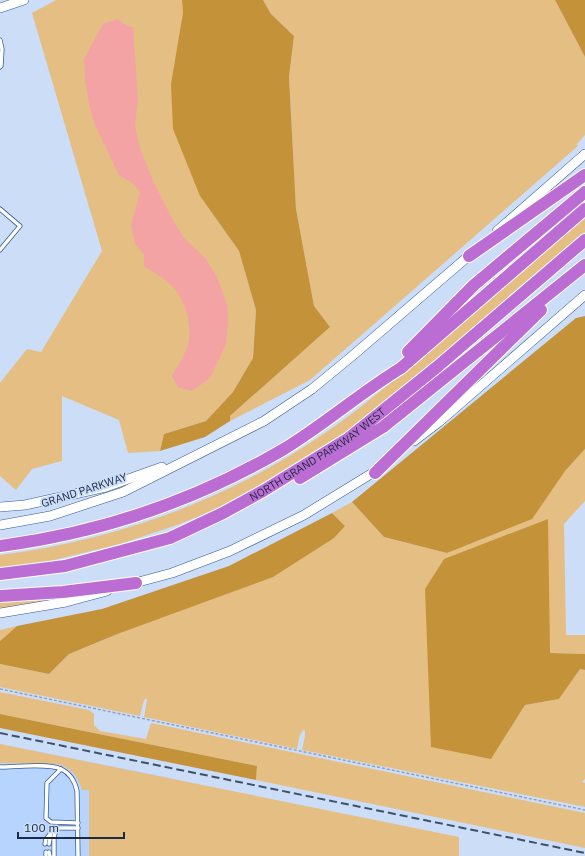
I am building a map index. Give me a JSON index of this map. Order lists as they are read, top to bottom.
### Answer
{
  "streets": {
    "highway": ["NORTH GRAND PARKWAY WEST"],
    "main road": ["GRAND PARKWAY"]
  },
  "scale_bar": "100 m"
}
